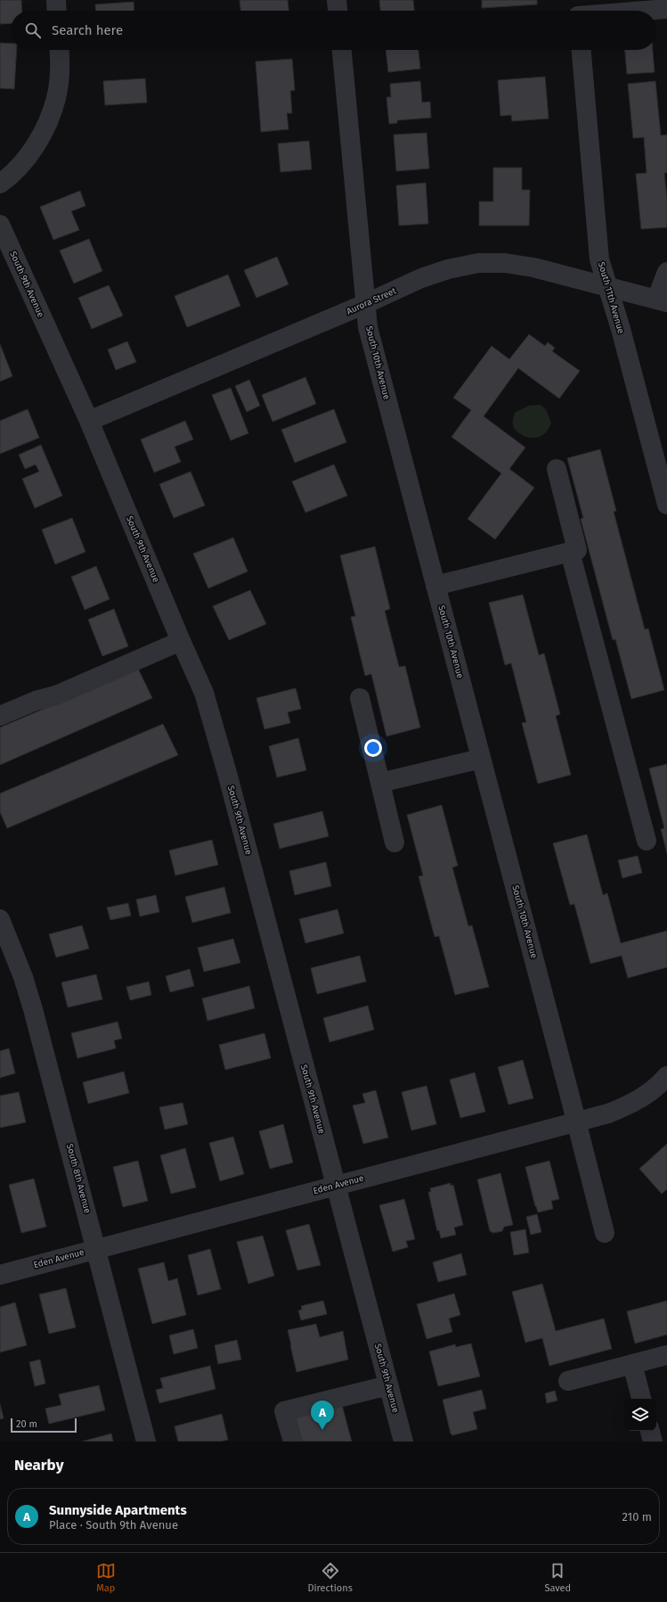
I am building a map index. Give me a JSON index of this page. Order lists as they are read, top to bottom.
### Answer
{
  "streets": {
    "street": [
      "South 9th Avenue",
      "South 11th Avenue",
      "Aurora Street",
      "South 10th Avenue",
      "South 8th Avenue",
      "Eden Avenue"
    ]
  },
  "crossings": [
    ["South 9th Avenue", "Aurora Street"],
    ["South 9th Avenue", "Eden Avenue"],
    ["South 11th Avenue", "Aurora Street"],
    ["Aurora Street", "South 10th Avenue"],
    ["South 10th Avenue", "Eden Avenue"],
    ["South 8th Avenue", "Eden Avenue"]
  ],
  "scale_bar": "20 m",
  "page": {
    "search": "Search here",
    "pins": "A",
    "scale": "20 m",
    "heading": "Nearby",
    "list": [
      {
        "mark": "A",
        "name": "Sunnyside Apartments",
        "note": "Place · South 9th Avenue",
        "value": "210 m"
      }
    ],
    "nav": ["Map", "Directions", "Saved"]
  }
}
